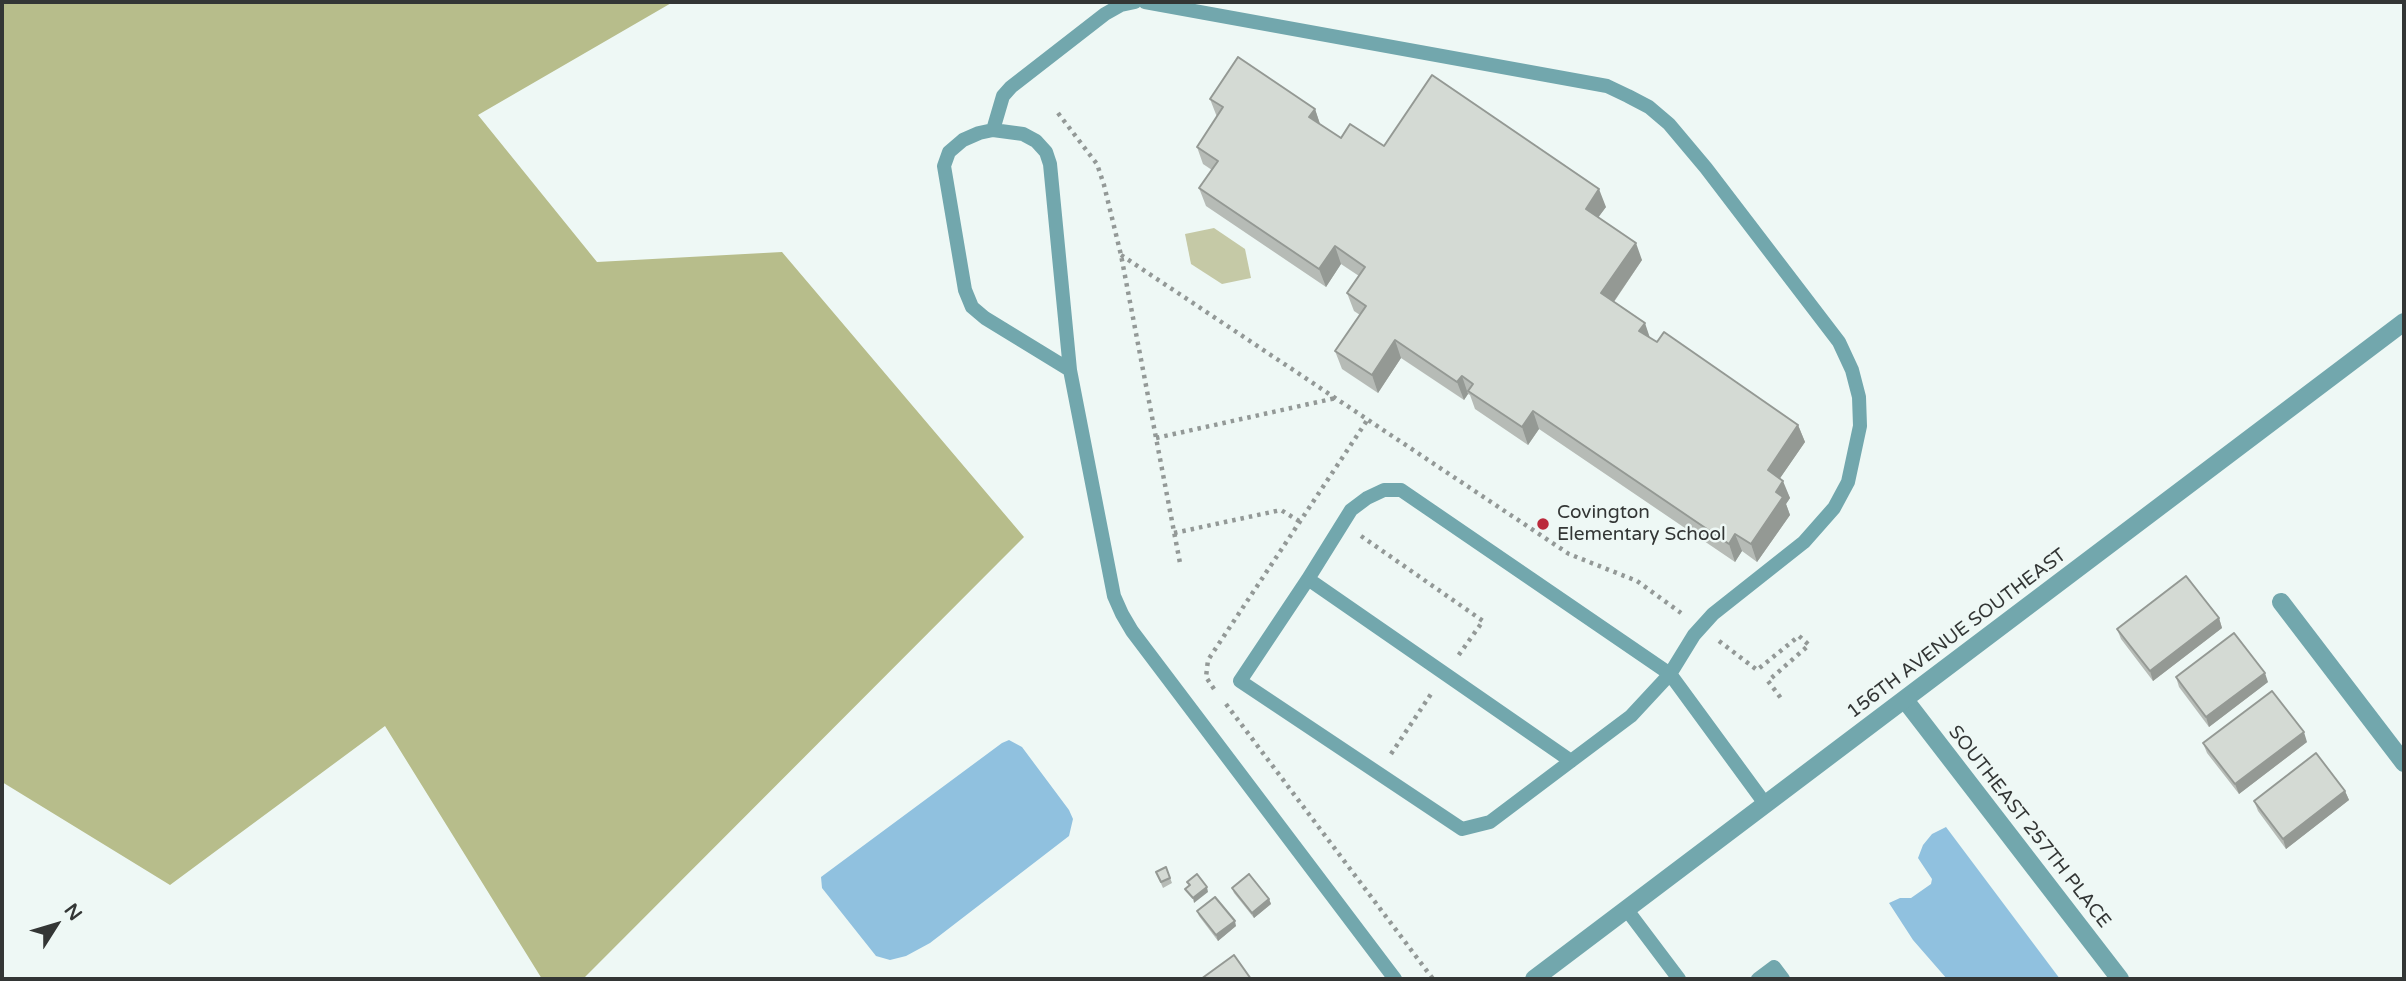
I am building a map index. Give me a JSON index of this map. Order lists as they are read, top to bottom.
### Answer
{
  "streets": {
    "street": ["156TH AVENUE SOUTHEAST", "SOUTHEAST 257TH PLACE"]
  },
  "crossings": [
    ["156TH AVENUE SOUTHEAST", "SOUTHEAST 257TH PLACE"]
  ],
  "places": ["Covington Elementary School"],
  "north": "top right"
}
